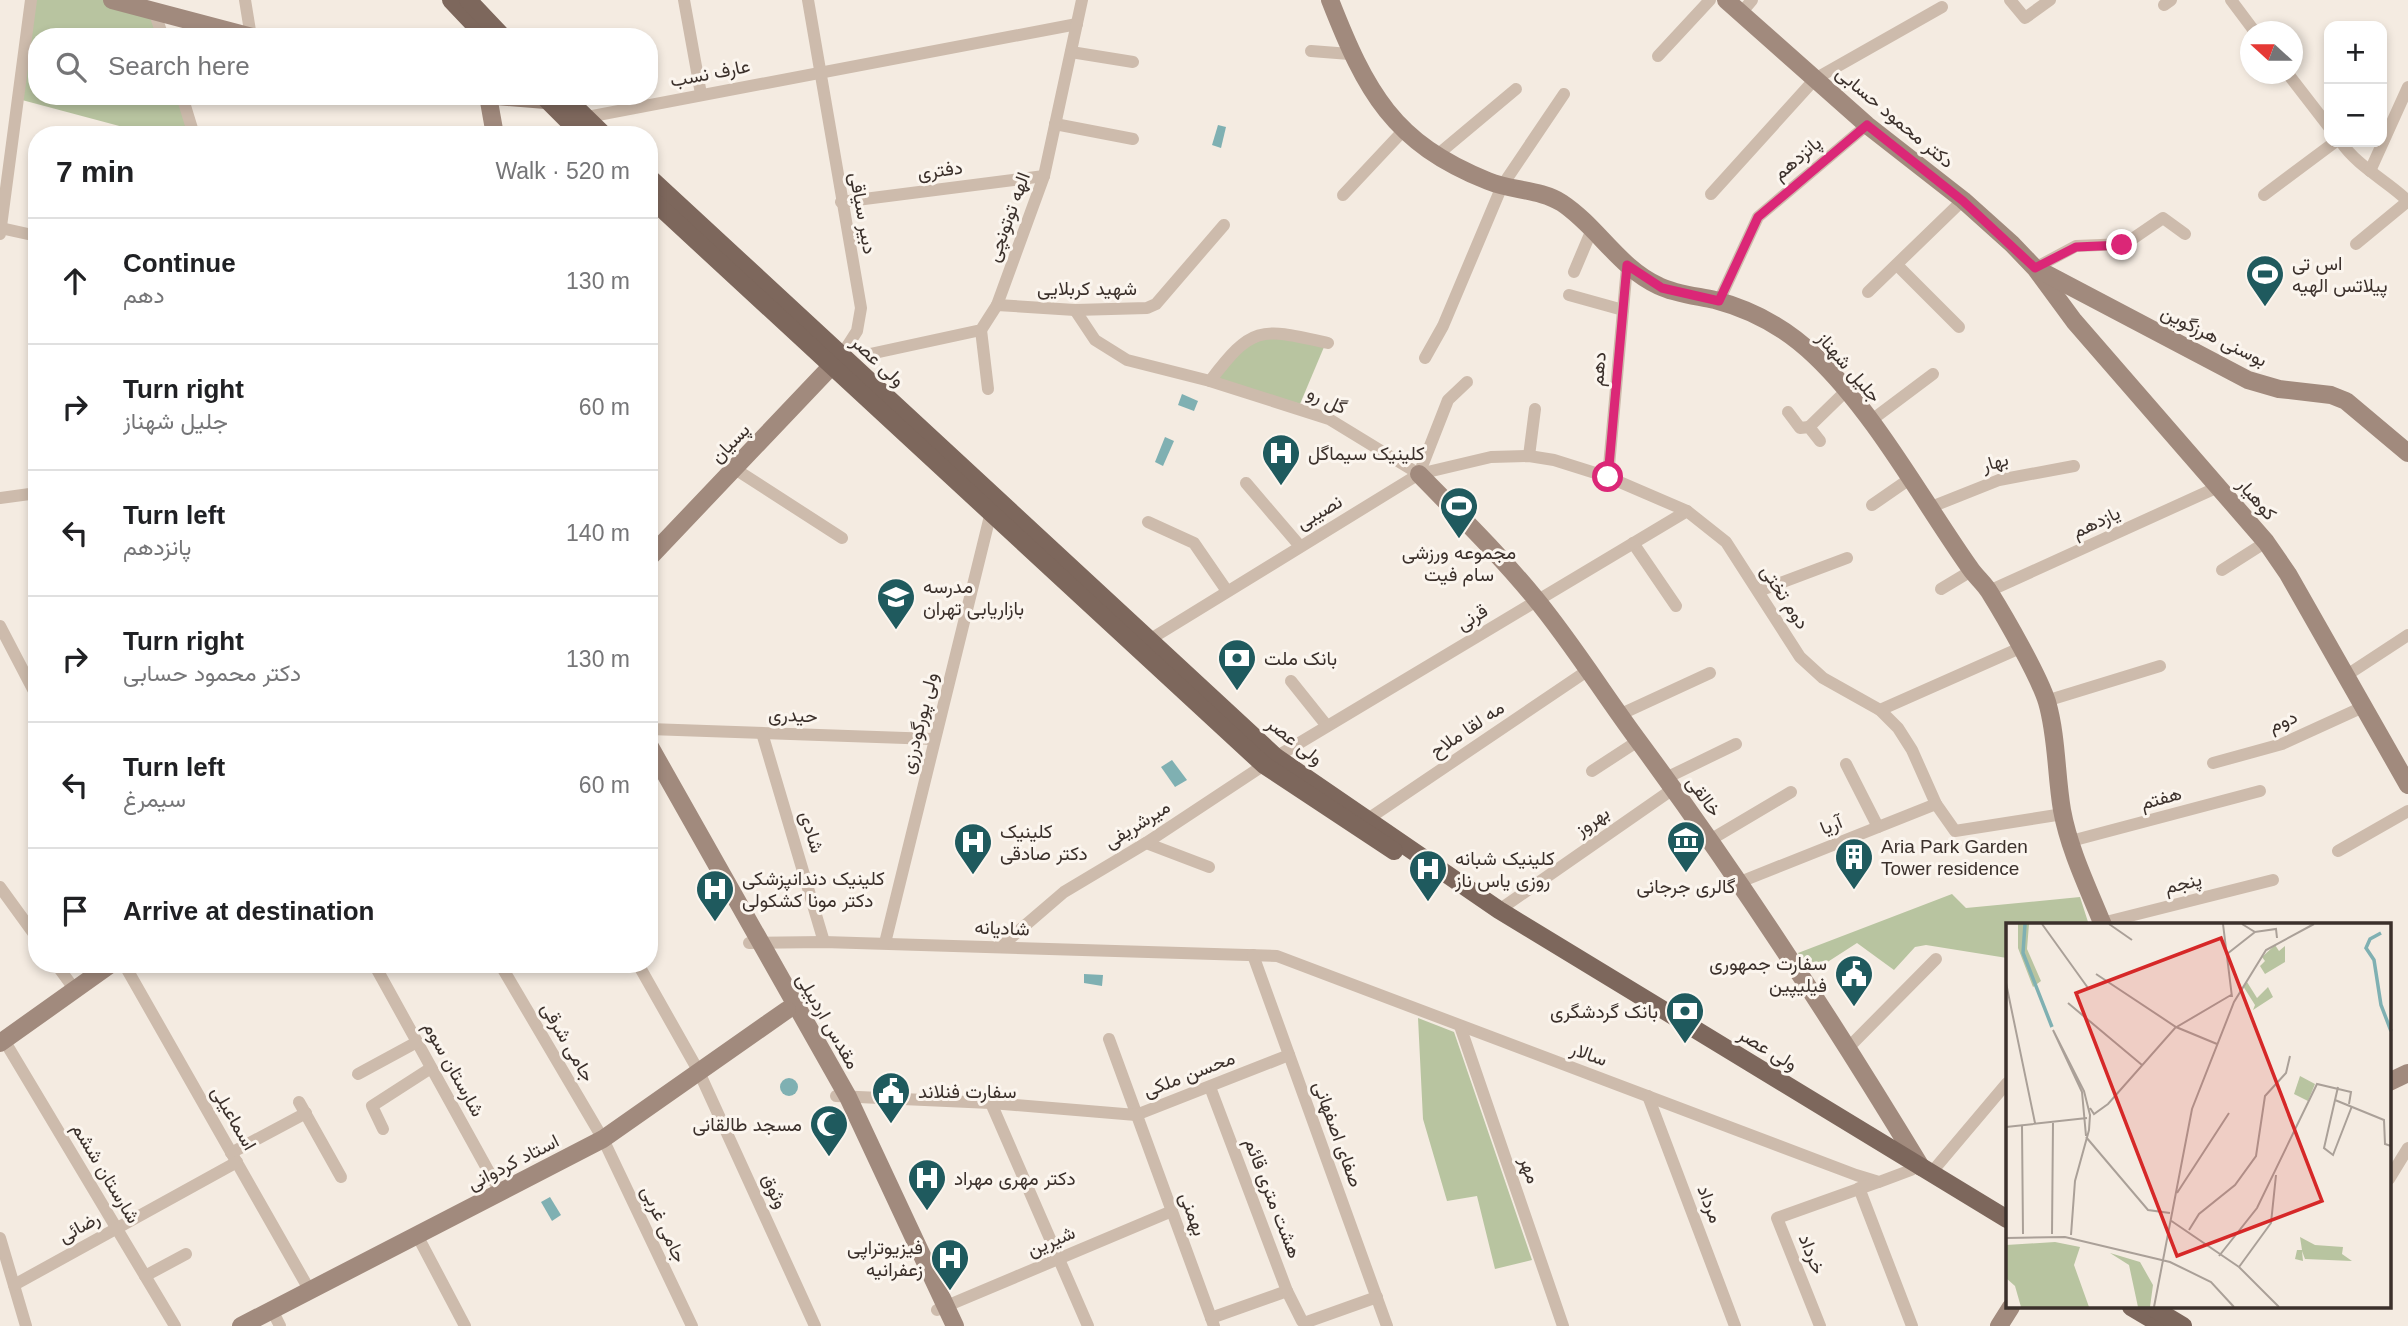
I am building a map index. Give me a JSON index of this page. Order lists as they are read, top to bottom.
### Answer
{
  "streets": {
    "main road": ["ولی عصر"],
    "street": [
      "عارف نسب",
      "دکتر محمود حسابی",
      "پانزدهم",
      "دفتری",
      "دبیر سیاقی",
      "الهه توتونچی",
      "شهید کربلایی",
      "بوسنی هرزگوین",
      "جلیل شهناز",
      "دهم",
      "گل رو",
      "پسیان",
      "بهار",
      "کوهیار",
      "نصیبی",
      "یازدهم",
      "دوم تختی",
      "قرنی",
      "حیدری",
      "دوم",
      "ولی پورگودرزی",
      "مه لقا ملاح",
      "خالقی",
      "هفتم",
      "بهروز",
      "میرشریفی",
      "آریا",
      "شادی",
      "پنجم",
      "شادیانه",
      "مقدس اردبیلی",
      "جامی شرقی",
      "سالار",
      "شارستان سوم",
      "محسن ملکی",
      "اسماعیلی",
      "صفای اصفهانی",
      "استاد کردوانی",
      "مهر",
      "شارستان ششم",
      "وثوق",
      "هشت متری قائم",
      "مرداد",
      "بهمنی",
      "جامی غربی",
      "رضائی",
      "شیرین",
      "خرداد"
    ]
  },
  "crossings": [
    ["عارف نسب", "دبیر سیاقی"],
    ["عارف نسب", "الهه توتونچی"],
    ["دکتر محمود حسابی", "پانزدهم"],
    ["دکتر محمود حسابی", "بوسنی هرزگوین"],
    ["دکتر محمود حسابی", "کوهیار"],
    ["پانزدهم", "جلیل شهناز"],
    ["دفتری", "دبیر سیاقی"],
    ["دفتری", "الهه توتونچی"],
    ["دبیر سیاقی", "ولی عصر"],
    ["دبیر سیاقی", "پسیان"],
    ["الهه توتونچی", "شهید کربلایی"],
    ["شهید کربلایی", "گل رو"],
    ["بوسنی هرزگوین", "کوهیار"],
    ["ولی عصر", "پسیان"],
    ["ولی عصر", "نصیبی"],
    ["ولی عصر", "قرنی"],
    ["ولی عصر", "ولی پورگودرزی"],
    ["ولی عصر", "مه لقا ملاح"],
    ["ولی عصر", "خالقی"],
    ["ولی عصر", "بهروز"],
    ["ولی عصر", "میرشریفی"],
    ["جلیل شهناز", "دهم"],
    ["جلیل شهناز", "بهار"],
    ["جلیل شهناز", "یازدهم"],
    ["جلیل شهناز", "دوم تختی"],
    ["جلیل شهناز", "هفتم"],
    ["دهم", "دوم تختی"],
    ["گل رو", "نصیبی"],
    ["گل رو", "دوم تختی"],
    ["گل رو", "خالقی"],
    ["کوهیار", "یازدهم"],
    ["کوهیار", "دوم"],
    ["نصیبی", "دوم تختی"],
    ["نصیبی", "خالقی"],
    ["دوم تختی", "قرنی"],
    ["دوم تختی", "خالقی"],
    ["دوم تختی", "آریا"],
    ["قرنی", "خالقی"],
    ["قرنی", "میرشریفی"],
    ["حیدری", "ولی پورگودرزی"],
    ["حیدری", "شادی"],
    ["ولی پورگودرزی", "شادیانه"],
    ["مه لقا ملاح", "خالقی"],
    ["خالقی", "بهروز"],
    ["خالقی", "آریا"],
    ["میرشریفی", "شادیانه"],
    ["شادی", "شادیانه"],
    ["شادیانه", "مقدس اردبیلی"],
    ["شادیانه", "سالار"],
    ["شادیانه", "صفای اصفهانی"],
    ["مقدس اردبیلی", "محسن ملکی"],
    ["مقدس اردبیلی", "استاد کردوانی"],
    ["مقدس اردبیلی", "شیرین"],
    ["جامی شرقی", "استاد کردوانی"],
    ["جامی شرقی", "جامی غربی"],
    ["سالار", "صفای اصفهانی"],
    ["سالار", "مهر"],
    ["سالار", "مرداد"],
    ["سالار", "خرداد"],
    ["شارستان سوم", "استاد کردوانی"],
    ["محسن ملکی", "صفای اصفهانی"],
    ["محسن ملکی", "هشت متری قائم"],
    ["محسن ملکی", "بهمنی"],
    ["اسماعیلی", "استاد کردوانی"],
    ["اسماعیلی", "رضائی"],
    ["صفای اصفهانی", "هشت متری قائم"],
    ["استاد کردوانی", "وثوق"],
    ["استاد کردوانی", "جامی غربی"],
    ["شارستان ششم", "رضائی"],
    ["بهمنی", "شیرین"]
  ],
  "places": {
    "sports": ["اس تی پیلاتس الهیه", "مجموعه ورزشی سام فیت"],
    "hospital": [
      "کلینیک سیماگل",
      "کلینیک دکتر صادقی",
      "کلینیک شبانه روزی یاس ناز",
      "کلینیک دندانپزشکی دکتر مونا کشکولی",
      "دکتر مهری مهراد",
      "فیزیوتراپی زعفرانیه"
    ],
    "school or university": ["مدرسه بازاریابی تهران"],
    "bank": ["بانک ملت", "بانک گردشگری"],
    "museum": ["گالری جرجانی"],
    "building": ["Aria Park Garden Tower residence"],
    "public building": ["سفارت جمهوری فیلیپین", "سفارت فنلاند"],
    "mosque": ["مسجد طالقانی"]
  },
  "north": "left",
  "page": {
    "map_buttons": ["+", "−"],
    "search": "Search here",
    "heading": ["7 min", "Walk · 520 m"],
    "list": [
      ["Continue", "دهم", "130 m"],
      ["Turn right", "جلیل شهناز", "60 m"],
      ["Turn left", "پانزدهم", "140 m"],
      ["Turn right", "دکتر محمود حسابی", "130 m"],
      ["Turn left", "سیمرغ", "60 m"],
      "Arrive at destination"
    ]
  }
}
